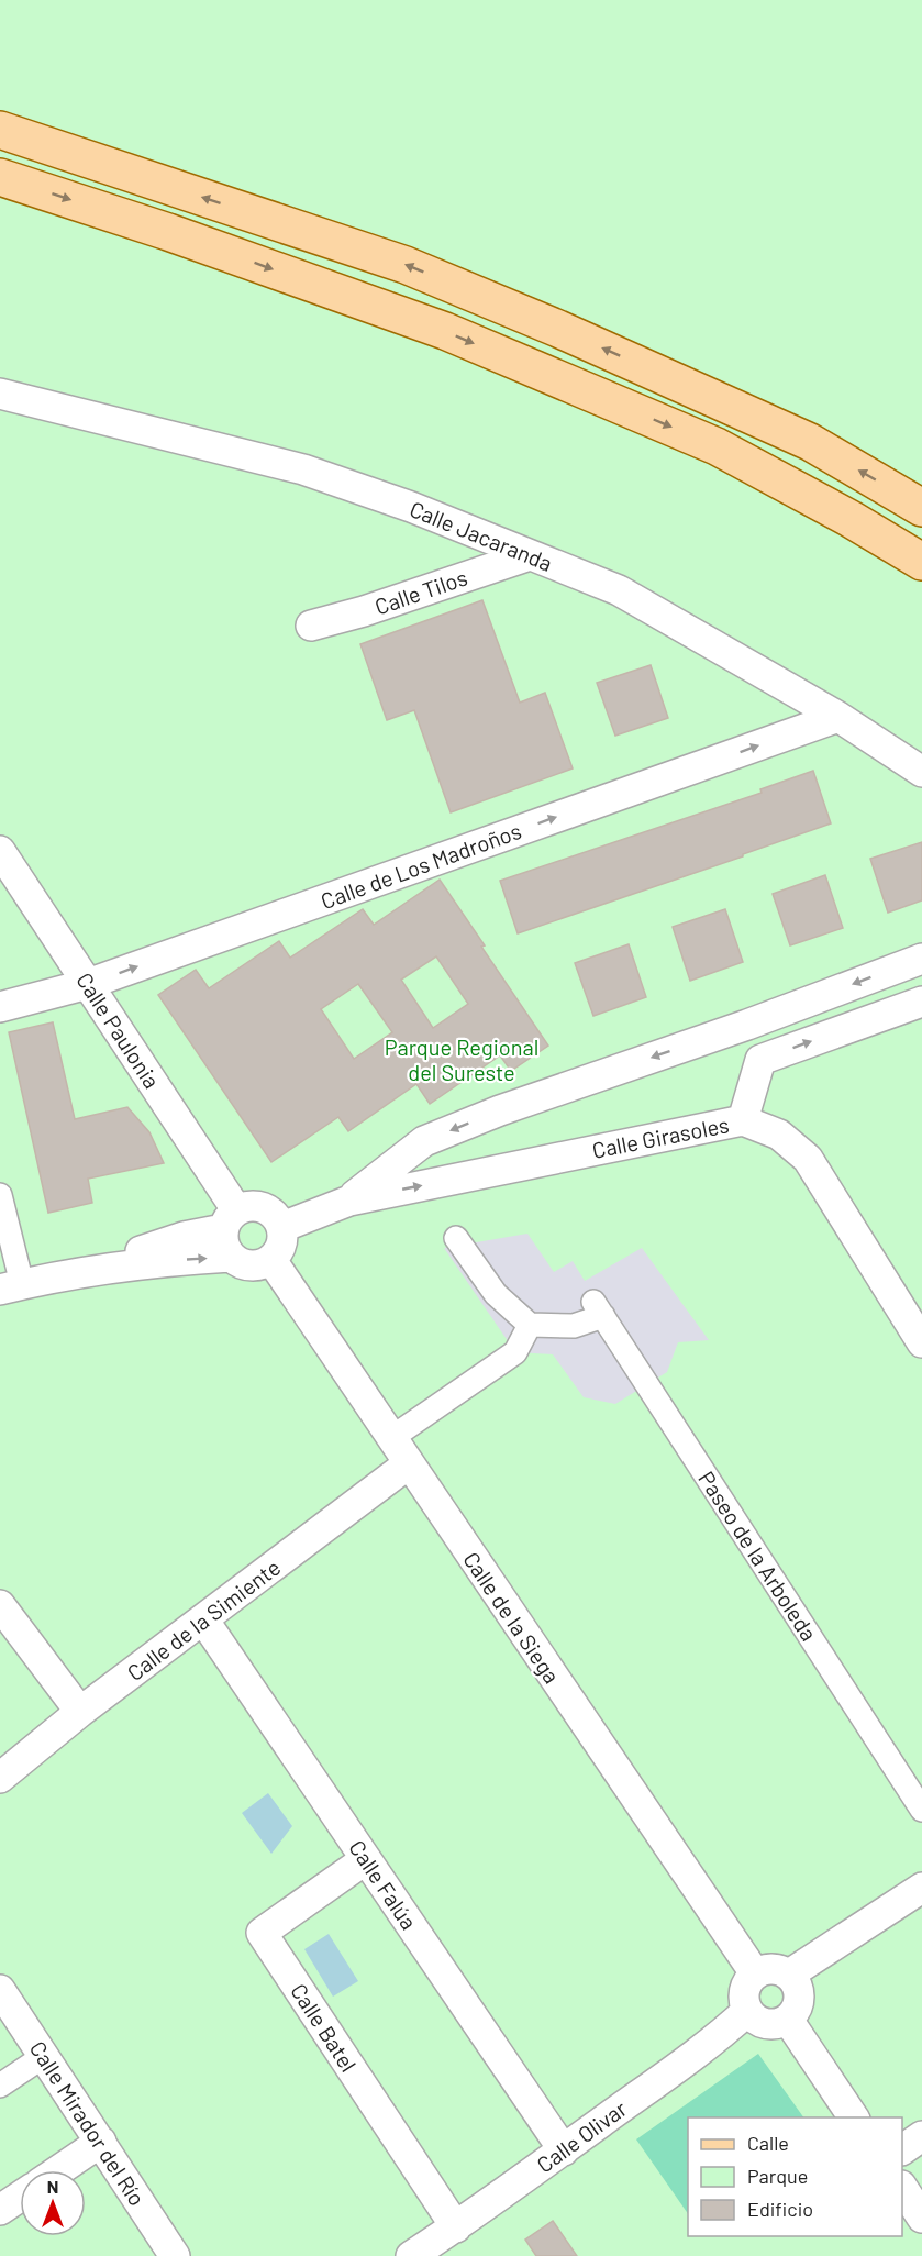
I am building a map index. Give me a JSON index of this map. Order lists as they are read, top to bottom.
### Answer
{
  "streets": {
    "street": [
      "Calle Jacaranda",
      "Calle Tilos",
      "Calle de Los Madroños",
      "Calle Paulonia",
      "Calle Girasoles",
      "Paseo de la Arboleda",
      "Calle de la Siega",
      "Calle de la Simiente",
      "Calle Falúa",
      "Calle Batel",
      "Calle Mirador del Río",
      "Calle Olivar"
    ]
  },
  "crossings": [
    ["Calle Jacaranda", "Calle Tilos"],
    ["Calle Jacaranda", "Calle de Los Madroños"],
    ["Calle de Los Madroños", "Calle Paulonia"],
    ["Calle Paulonia", "Calle Girasoles"],
    ["Calle Paulonia", "Calle de la Siega"],
    ["Calle Girasoles", "Calle de la Siega"],
    ["Calle de la Siega", "Calle de la Simiente"],
    ["Calle de la Siega", "Calle Olivar"],
    ["Calle de la Simiente", "Calle Falúa"],
    ["Calle Falúa", "Calle Batel"],
    ["Calle Falúa", "Calle Olivar"],
    ["Calle Batel", "Calle Olivar"]
  ],
  "one_way": ["Calle de Los Madroños"],
  "parks": ["Parque Regional del Sureste"],
  "legend": ["Calle", "Parque", "Edificio"],
  "north": "top"
}
